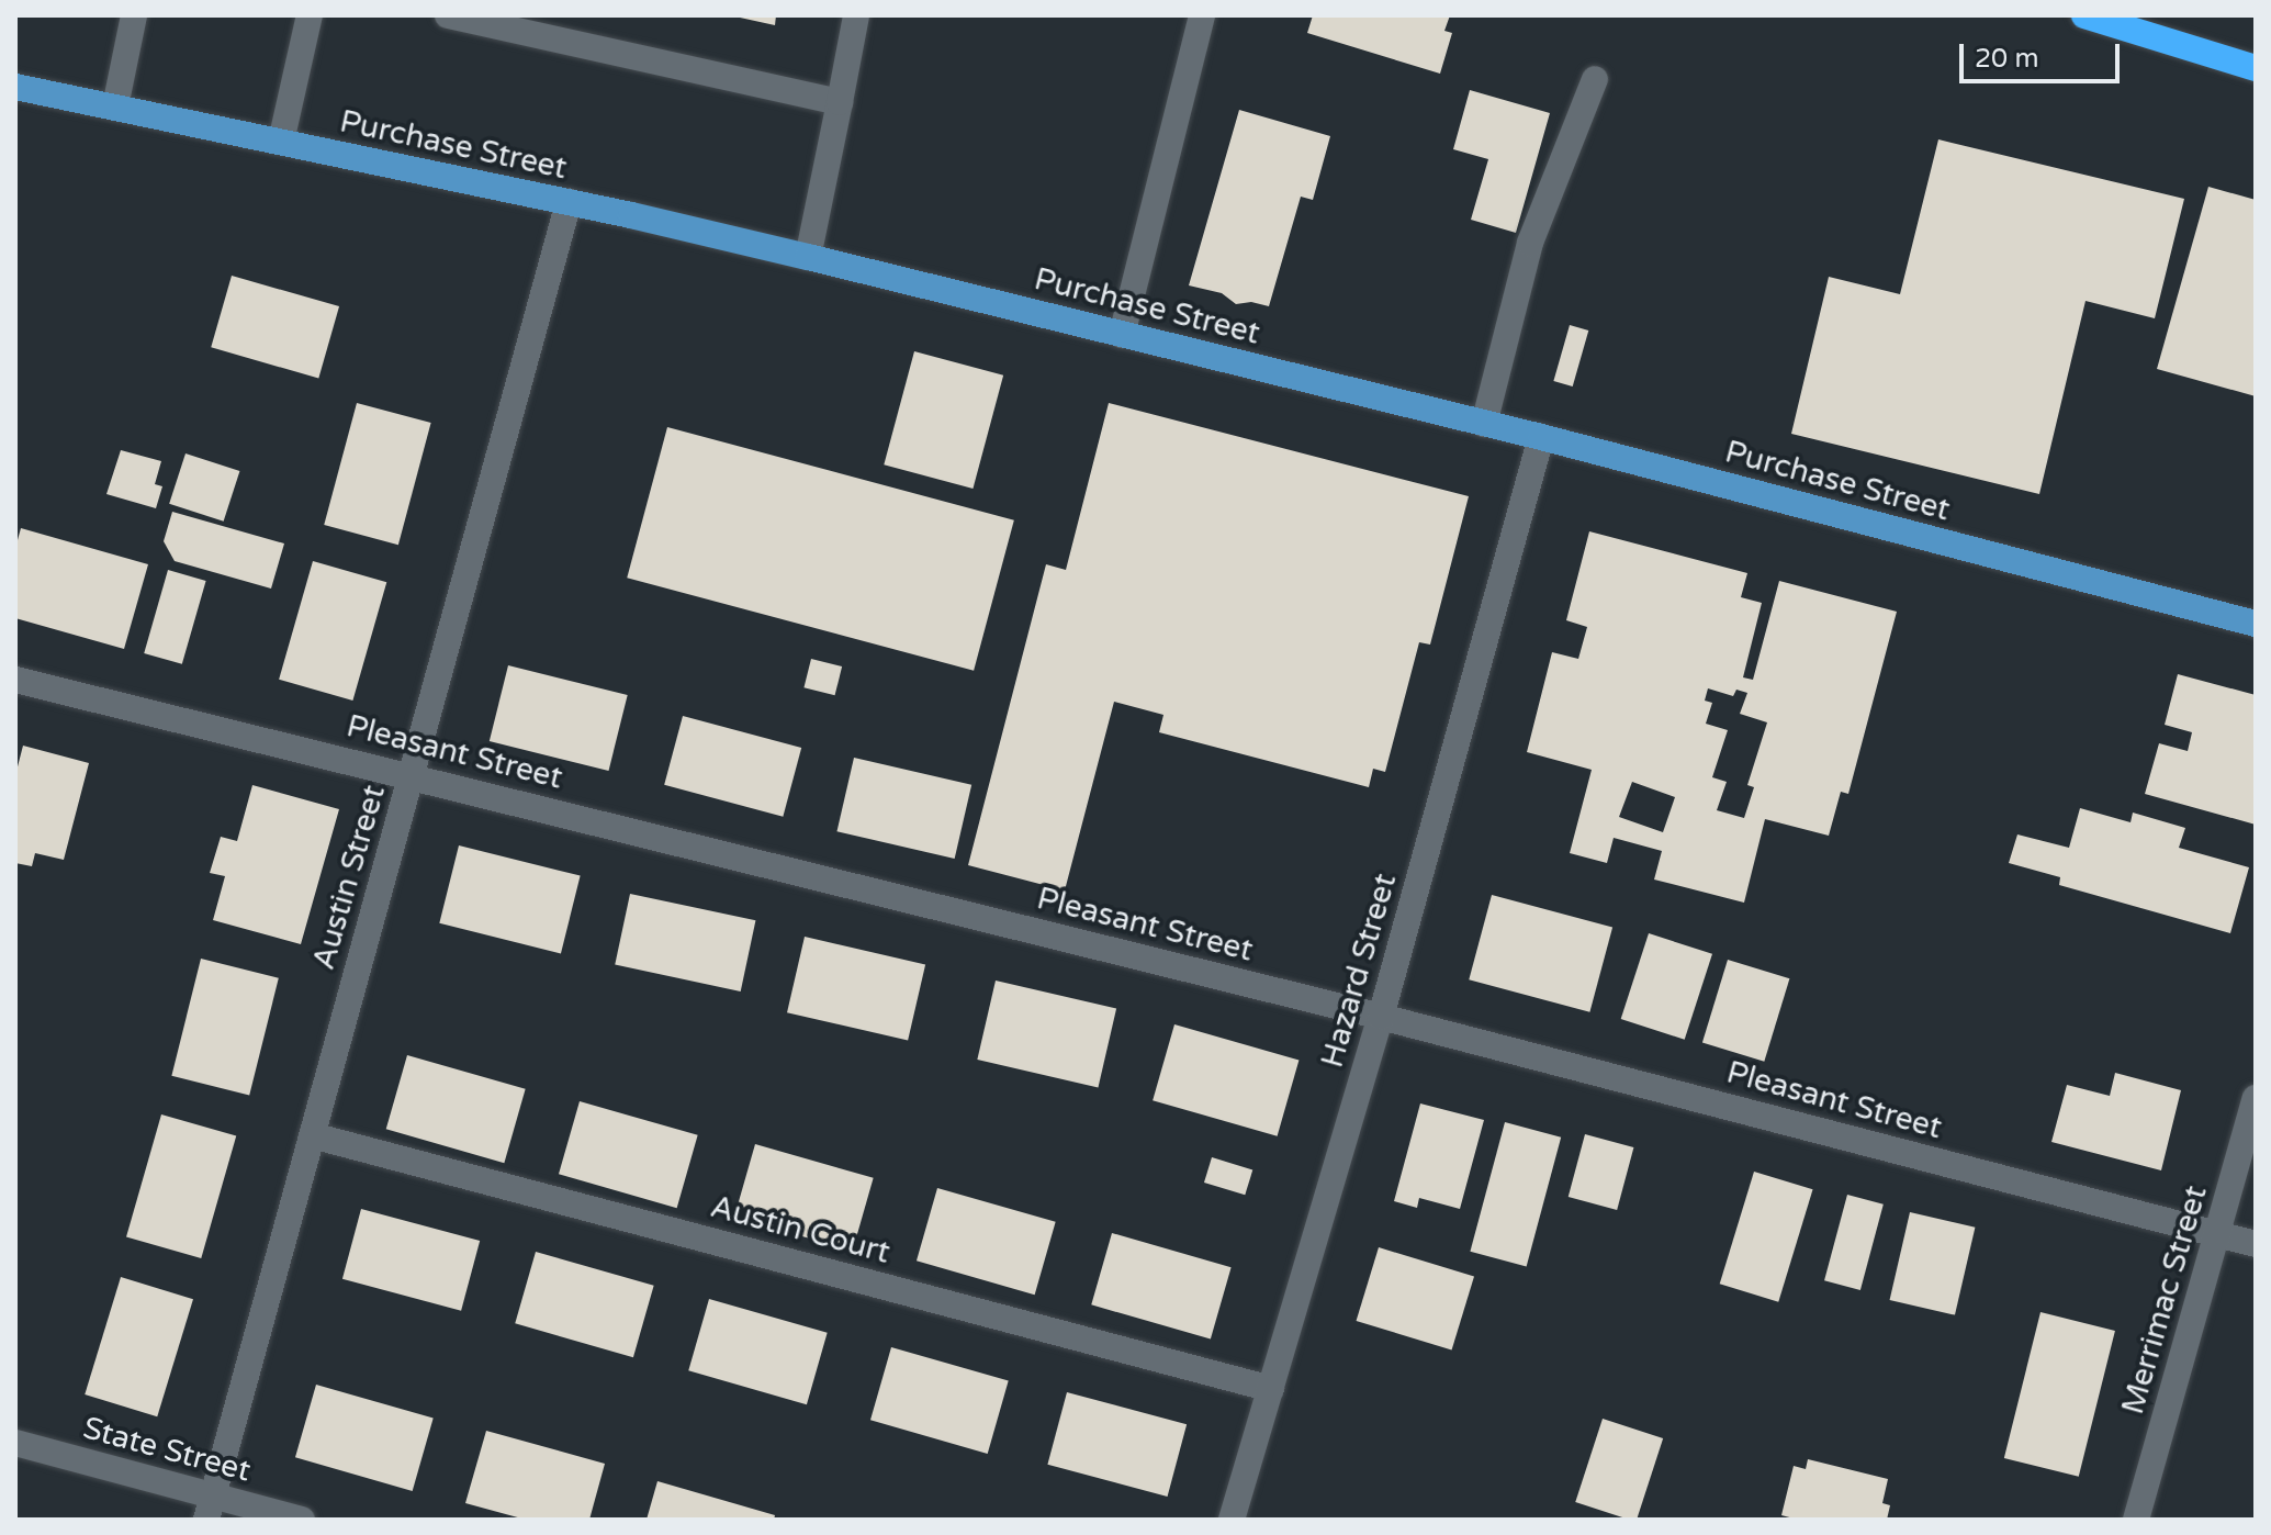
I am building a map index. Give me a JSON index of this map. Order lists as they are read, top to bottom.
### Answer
{
  "streets": {
    "main road": ["Purchase Street"],
    "street": [
      "Pleasant Street",
      "Austin Street",
      "Hazard Street",
      "Austin Court",
      "Merrimac Street",
      "State Street"
    ]
  },
  "crossings": [
    ["Purchase Street", "Austin Street"],
    ["Purchase Street", "Hazard Street"],
    ["Pleasant Street", "Austin Street"],
    ["Pleasant Street", "Hazard Street"],
    ["Pleasant Street", "Merrimac Street"],
    ["Austin Street", "Austin Court"],
    ["Austin Street", "State Street"],
    ["Hazard Street", "Austin Court"]
  ],
  "scale_bar": "20 m"
}
